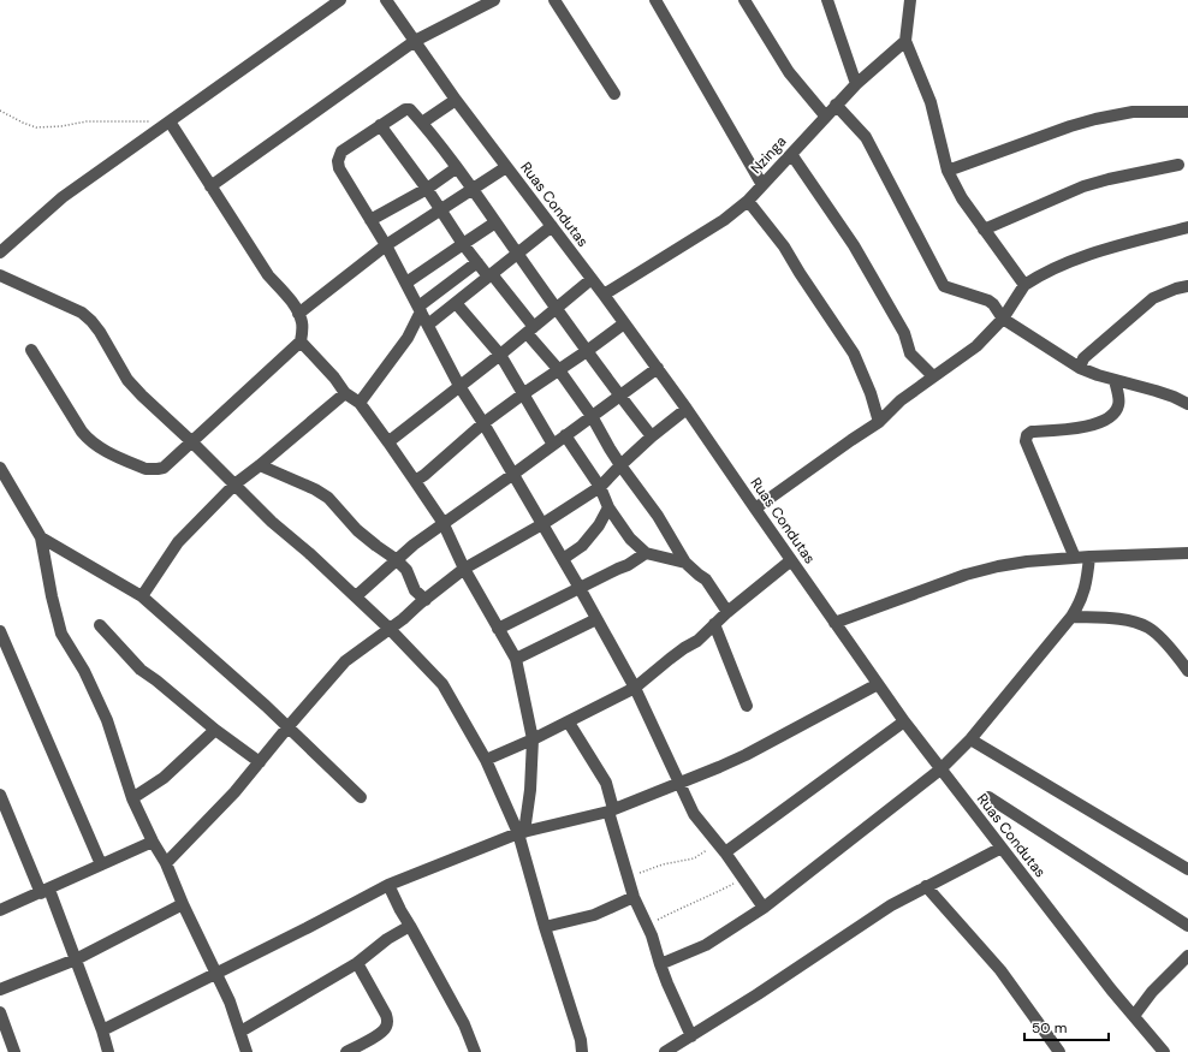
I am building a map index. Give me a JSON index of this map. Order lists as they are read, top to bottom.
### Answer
{
  "streets": {
    "street": ["Nzinga", "Ruas Condutas"]
  },
  "crossings": [
    ["Nzinga", "Ruas Condutas"]
  ],
  "scale_bar": "50 m"
}
